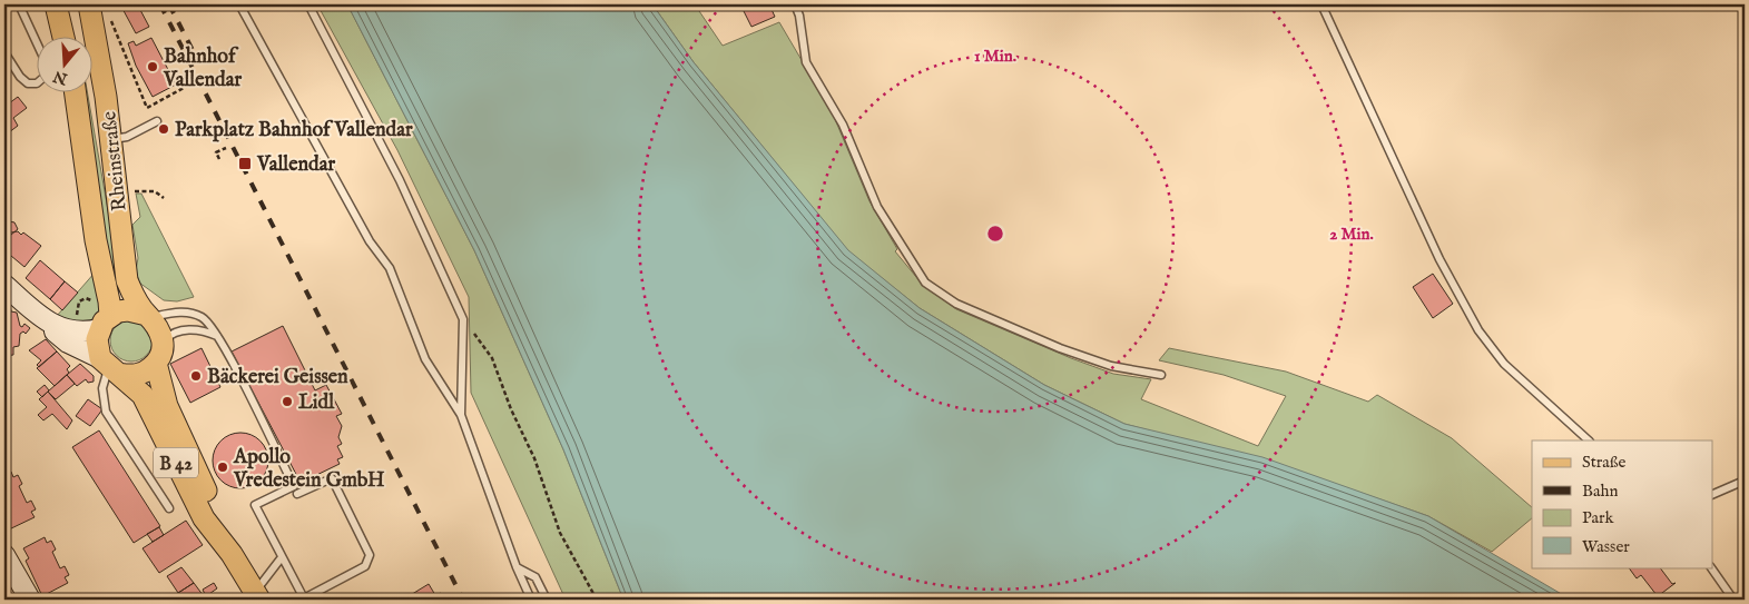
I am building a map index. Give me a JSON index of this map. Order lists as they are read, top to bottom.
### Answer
{
  "streets": {
    "main road": ["Rheinstraße", "B 42"]
  },
  "crossings": [
    ["Rheinstraße", "B 42"]
  ],
  "places": {
    "other": [
      "Bahnhof Vallendar",
      "Parkplatz Bahnhof Vallendar",
      "Bäckerei Geissen",
      "Lidl",
      "Apollo Vredestein GmbH"
    ],
    "transit": ["Vallendar"]
  },
  "legend": [
    "Straße",
    "Bahn",
    "Park",
    "Wasser"
  ],
  "north": "bottom",
  "rings": ["1 Min.", "2 Min."]
}
